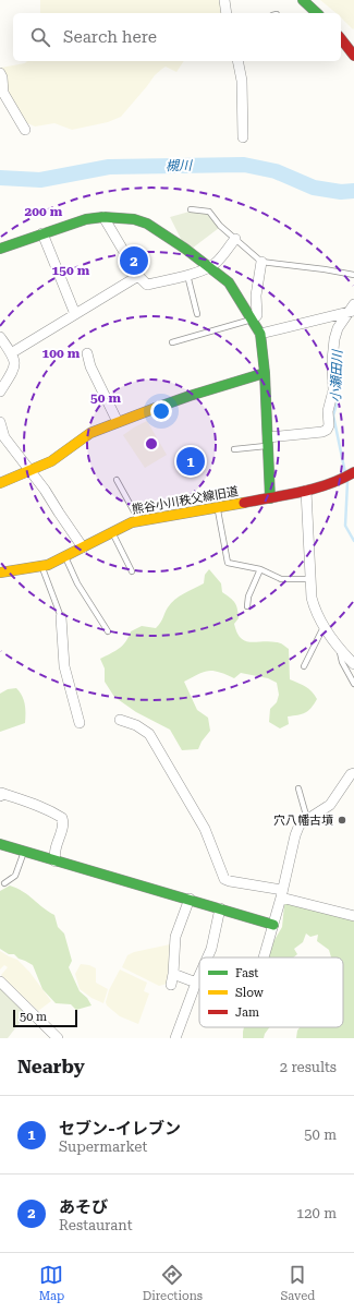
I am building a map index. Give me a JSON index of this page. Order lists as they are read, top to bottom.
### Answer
{
  "streets": {
    "street": ["熊谷小川秩父線旧道"]
  },
  "water": ["槻川", "小瀬田川"],
  "places": ["穴八幡古墳"],
  "legend": ["Fast", "Slow", "Jam"],
  "scale_bar": "50 m",
  "page": {
    "search": "Search here",
    "pins": ["2", "1"],
    "scale": "50 m",
    "heading": ["Nearby", "2 results"],
    "list": [
      {
        "mark": "1",
        "name": "セブン-イレブン",
        "note": "Supermarket",
        "value": "50 m"
      },
      {
        "mark": "2",
        "name": "あそび",
        "note": "Restaurant",
        "value": "120 m"
      }
    ],
    "nav": ["Map", "Directions", "Saved"]
  },
  "rings": [
    "200 m",
    "150 m",
    "100 m",
    "50 m"
  ]
}
